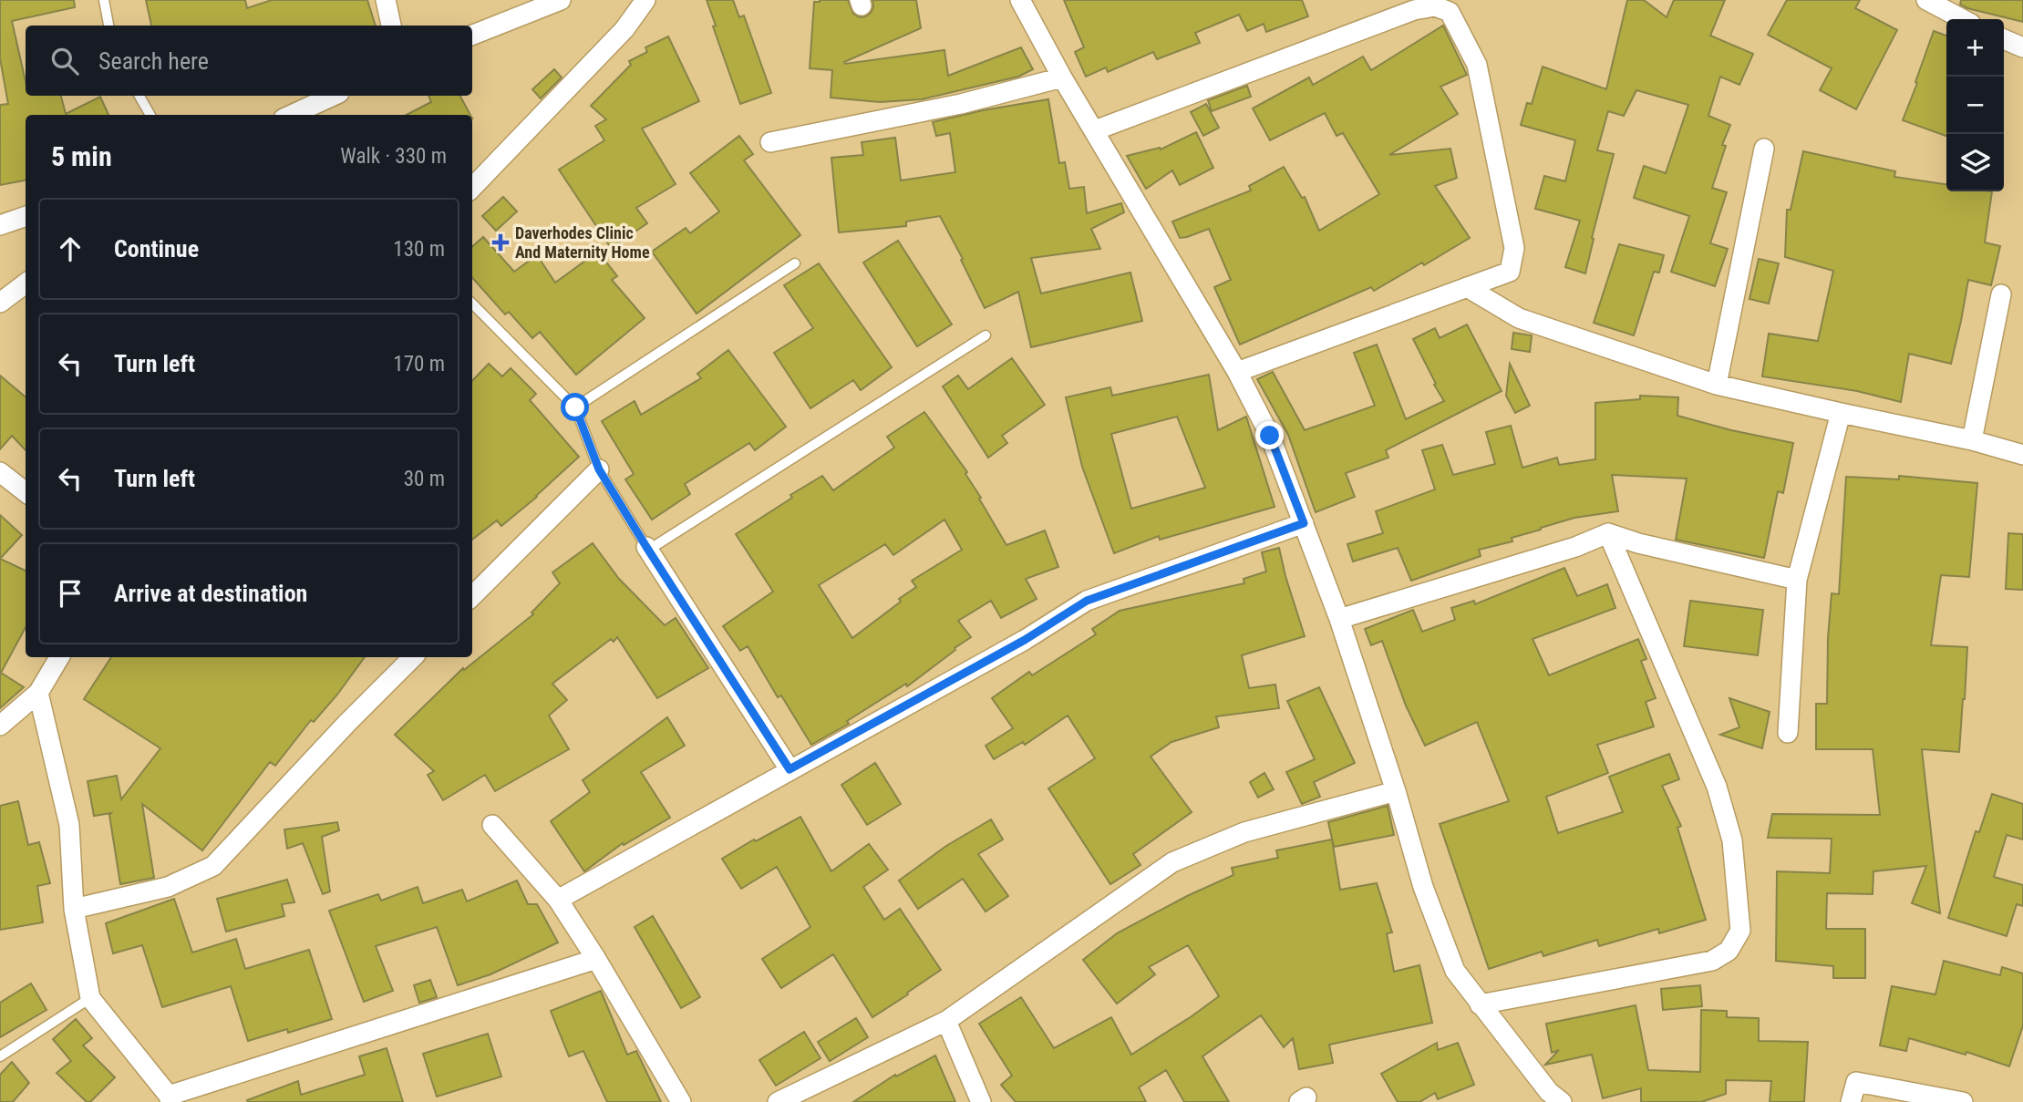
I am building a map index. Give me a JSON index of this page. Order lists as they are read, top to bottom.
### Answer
{
  "places": {
    "health": ["Daverhodes Clinic And Maternity Home"]
  },
  "page": {
    "map_buttons": ["+", "−"],
    "search": "Search here",
    "heading": ["5 min", "Walk · 330 m"],
    "list": [
      ["Continue", "130 m"],
      ["Turn left", "170 m"],
      ["Turn left", "30 m"],
      "Arrive at destination"
    ]
  }
}
